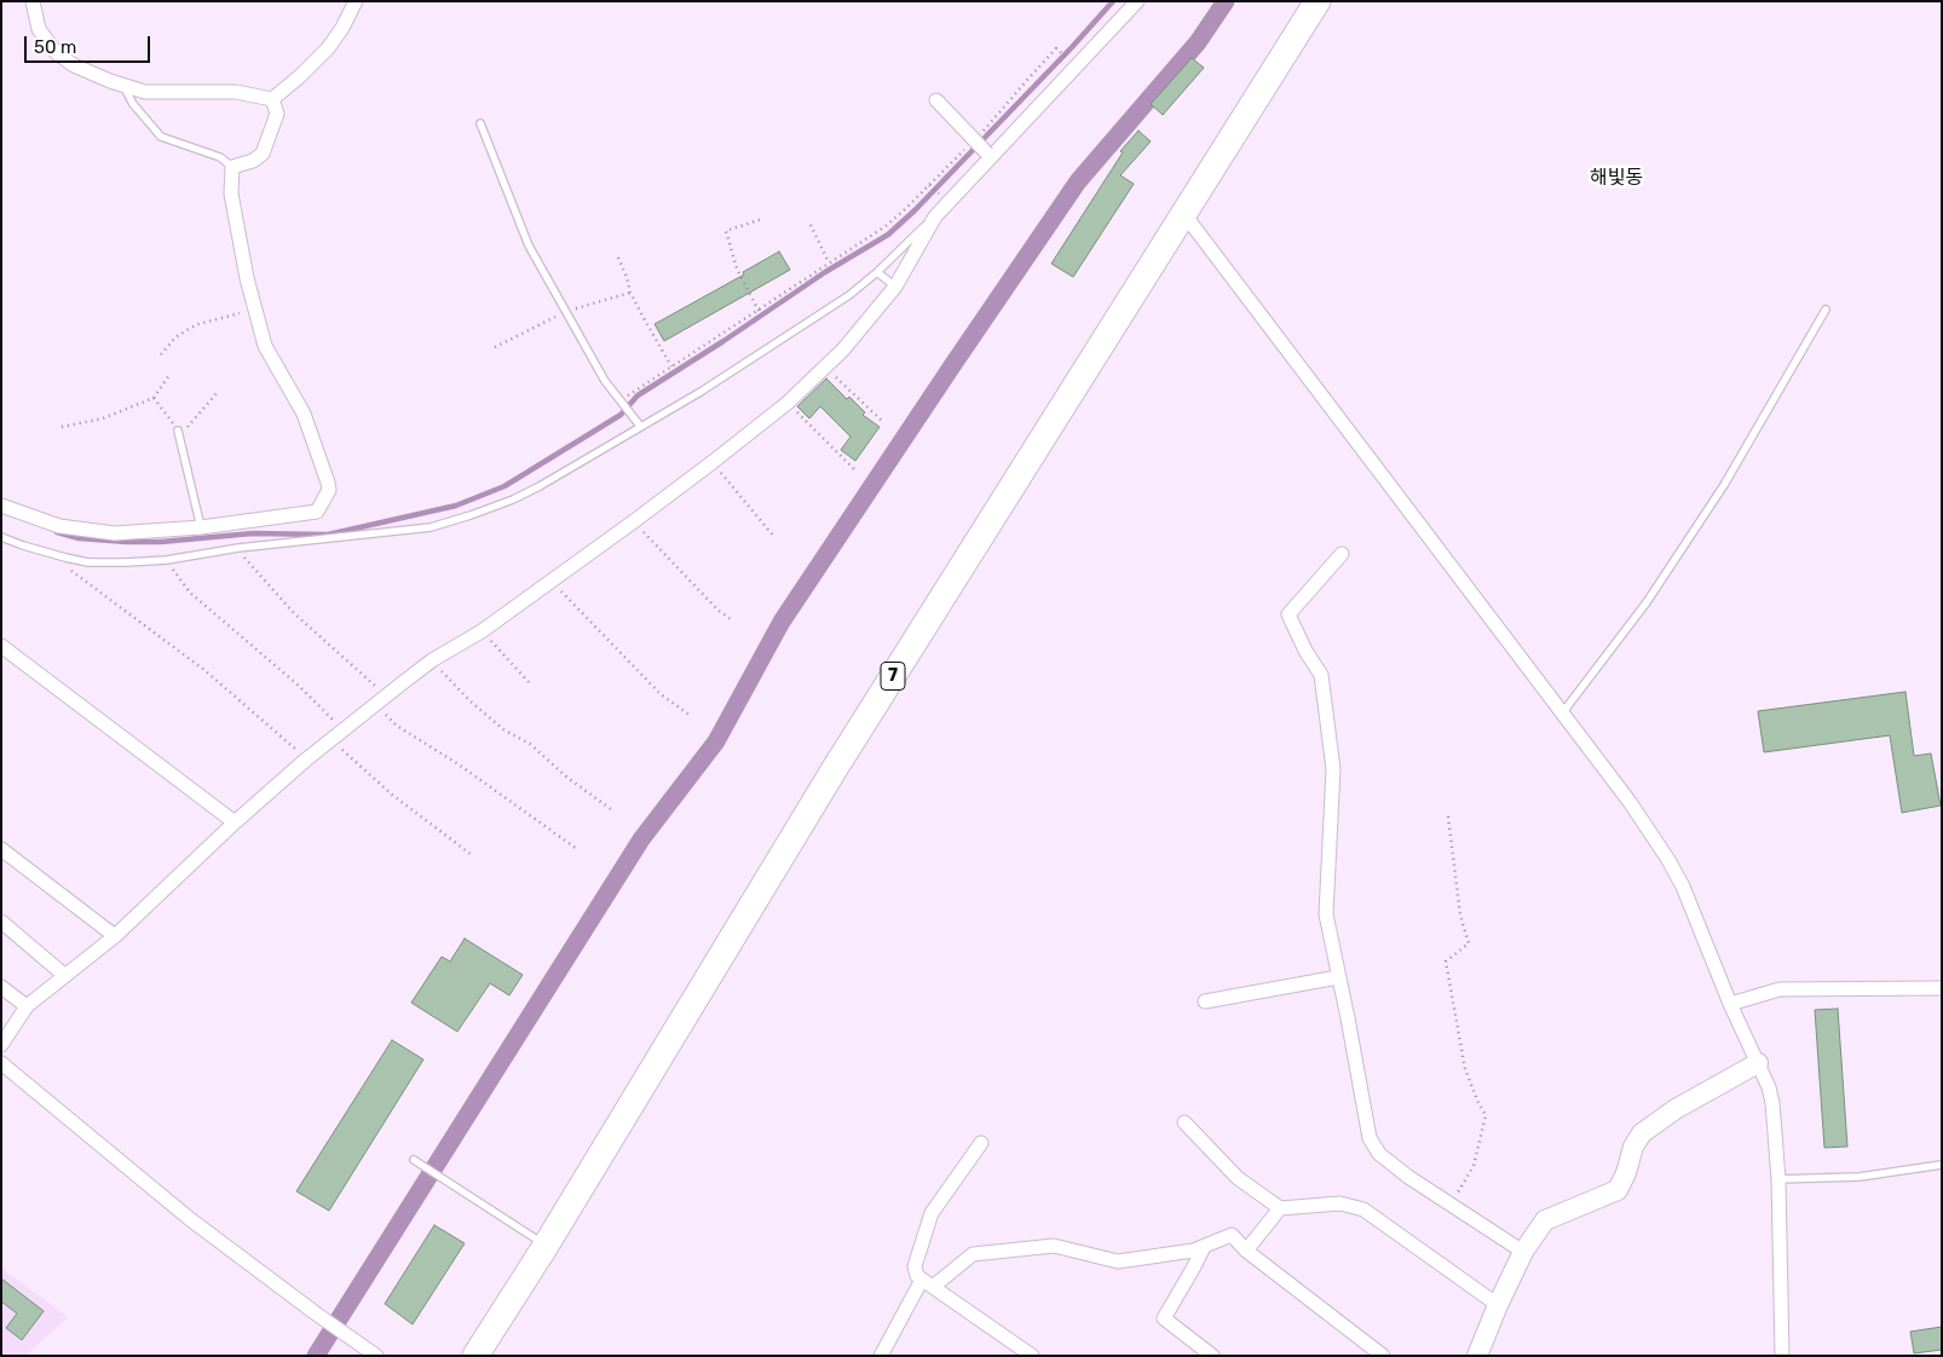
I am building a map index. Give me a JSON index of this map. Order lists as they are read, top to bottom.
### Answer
{
  "streets": {
    "highway": ["7"]
  },
  "districts": ["해빛동"],
  "scale_bar": "50 m"
}
